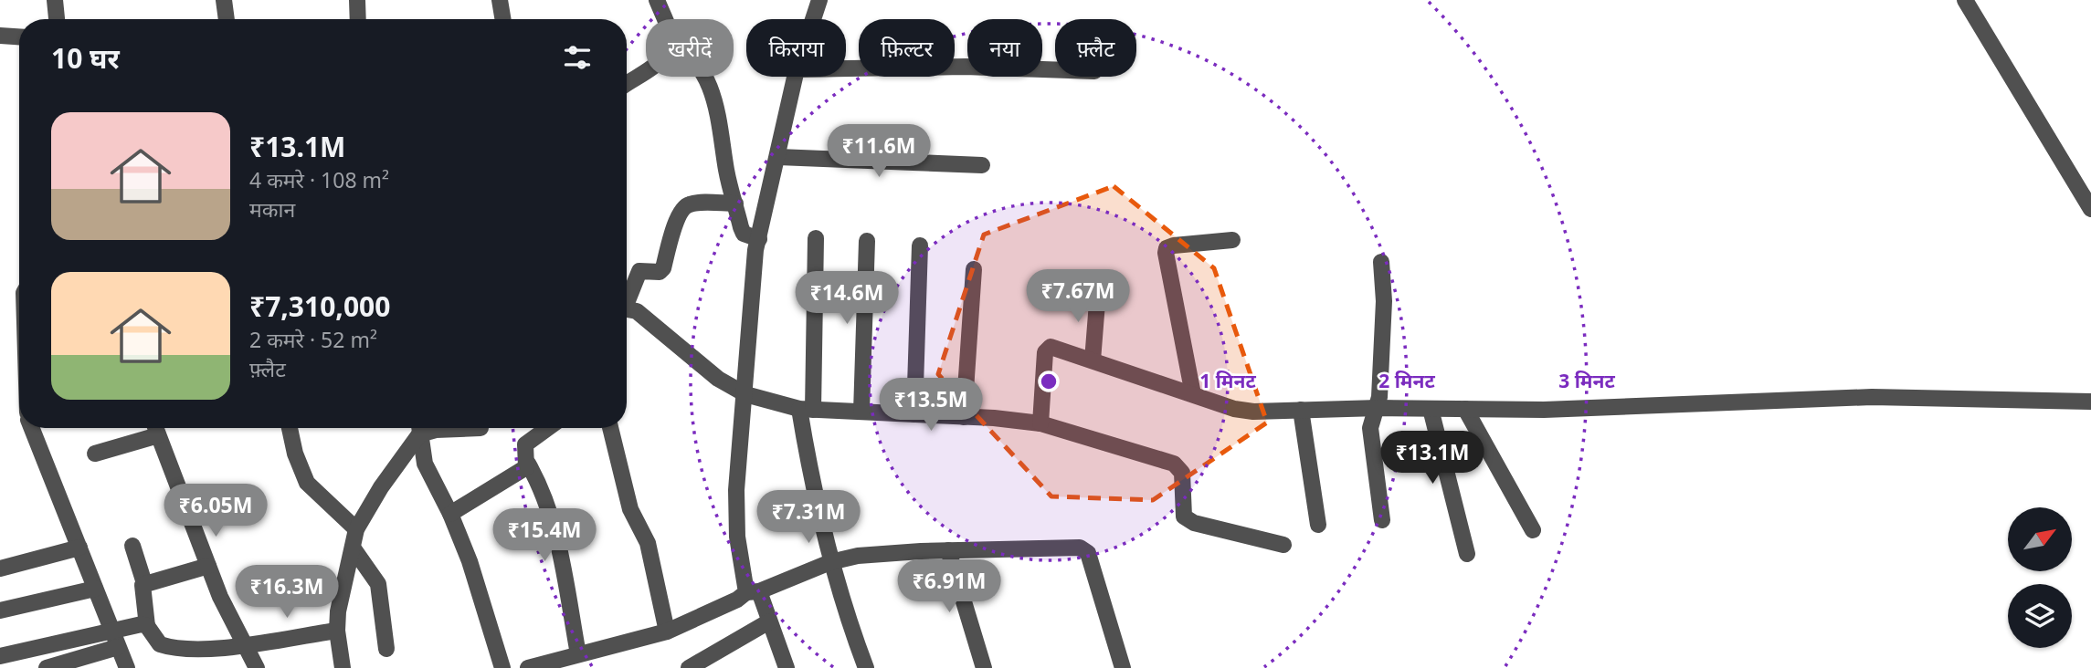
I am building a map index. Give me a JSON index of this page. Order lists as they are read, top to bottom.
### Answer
{
  "north": "top right",
  "page": {
    "chip": [
      "खरीदें",
      "किराया",
      "फ़िल्टर",
      "नया",
      "फ़्लैट"
    ],
    "heading": "10 घर",
    "list": [
      {
        "name": "₹13.1M",
        "note": "4 कमरे · 108 m² · मकान"
      },
      {
        "name": "₹7,310,000",
        "note": "2 कमरे · 52 m² · फ़्लैट"
      }
    ],
    "price": [
      "₹11.6M",
      "₹7.67M",
      "₹14.6M",
      "₹13.5M",
      "₹13.1M",
      "₹6.05M",
      "₹7.31M",
      "₹15.4M",
      "₹6.91M",
      "₹16.3M"
    ]
  },
  "rings": ["1 मिनट", "2 मिनट", "3 मिनट"]
}
